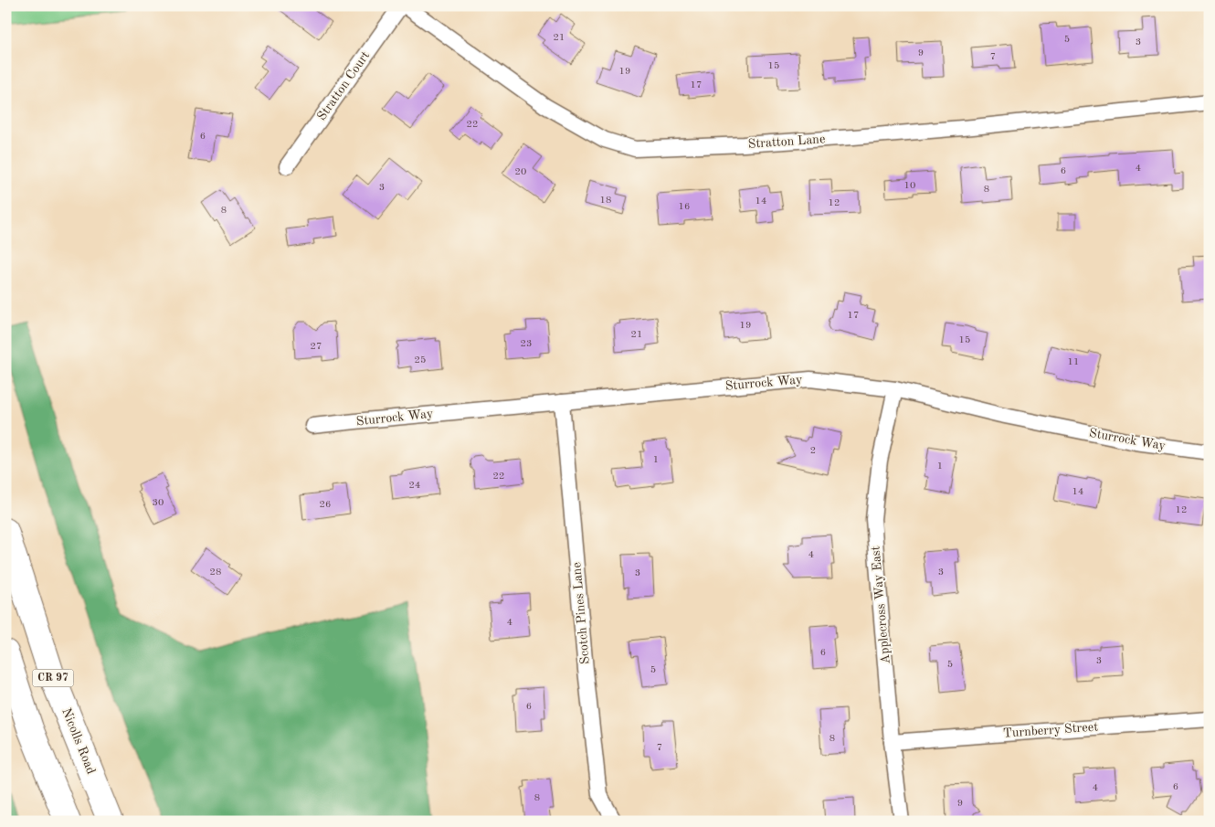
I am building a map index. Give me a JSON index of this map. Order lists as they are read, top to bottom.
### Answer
{
  "streets": {
    "highway": ["CR 97", "Nicolls Road"],
    "street": [
      "Stratton Court",
      "Stratton Lane",
      "Sturrock Way",
      "Applecross Way East",
      "Scotch Pines Lane",
      "Turnberry Street"
    ]
  },
  "crossings": [
    ["Sturrock Way", "Applecross Way East"],
    ["Sturrock Way", "Scotch Pines Lane"],
    ["Applecross Way East", "Turnberry Street"]
  ],
  "house_numbers": [
    "21",
    "5",
    "3",
    "9",
    "7",
    "15",
    "19",
    "17",
    "22",
    "6",
    "4",
    "6",
    "20",
    "10",
    "3",
    "8",
    "18",
    "14",
    "12",
    "16",
    "8",
    "17",
    "19",
    "21",
    "15",
    "23",
    "27",
    "25",
    "11",
    "2",
    "1",
    "1",
    "22",
    "24",
    "14",
    "30",
    "26",
    "12",
    "4",
    "28",
    "3",
    "3",
    "4",
    "6",
    "3",
    "5",
    "5",
    "6",
    "8",
    "7",
    "6",
    "4",
    "8",
    "9"
  ]
}
